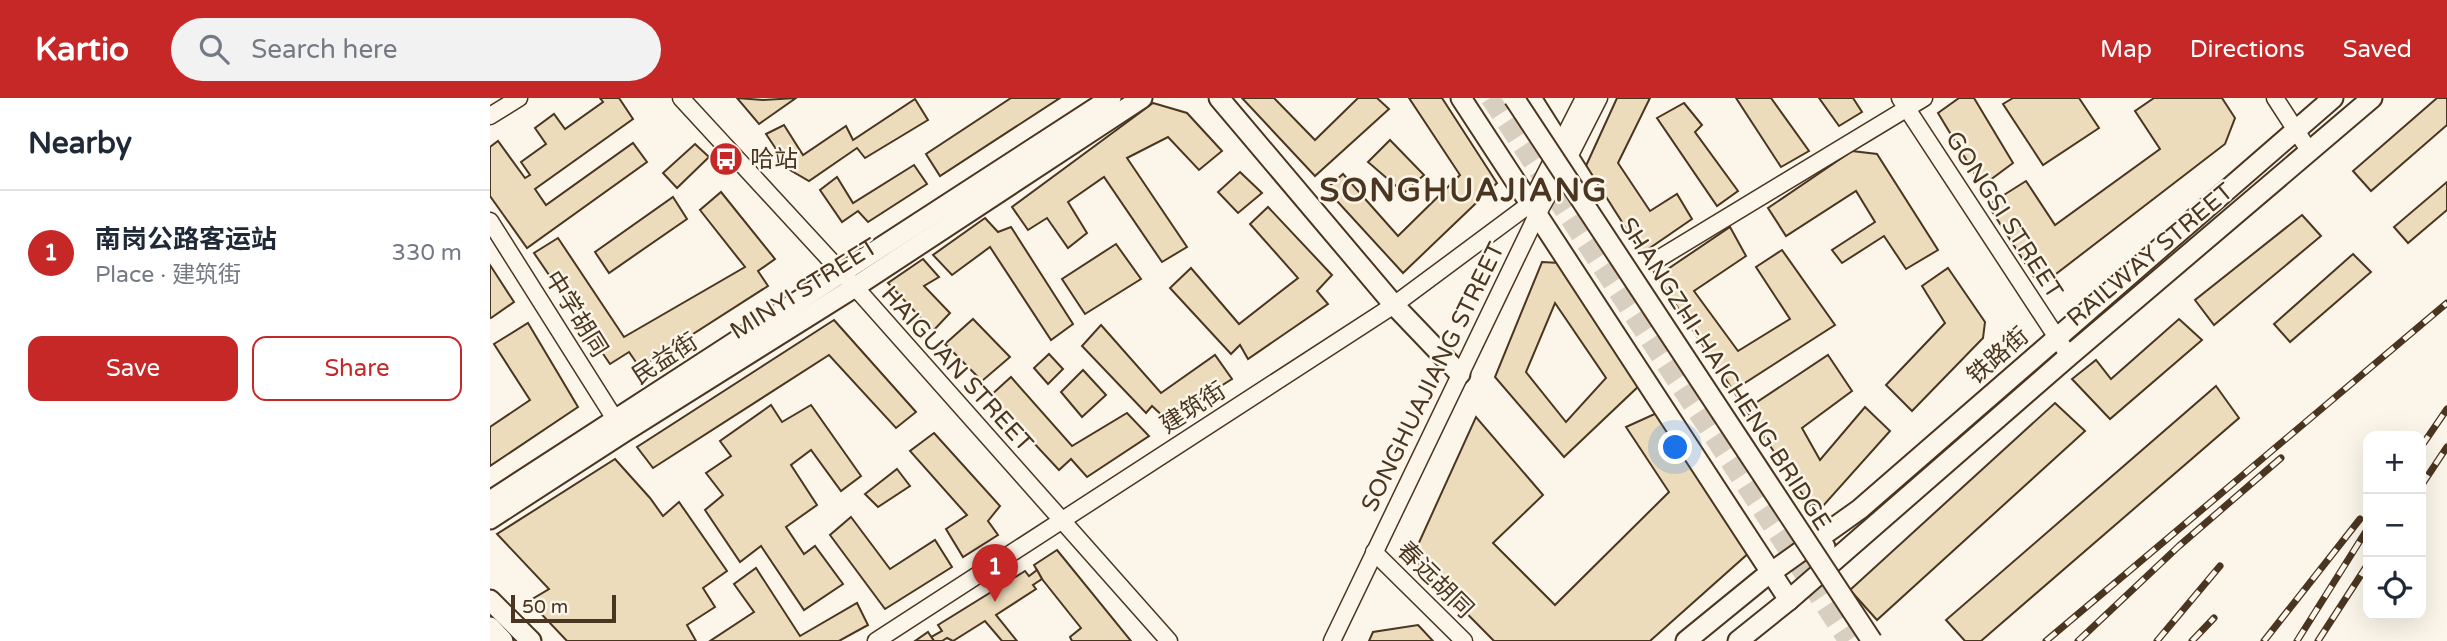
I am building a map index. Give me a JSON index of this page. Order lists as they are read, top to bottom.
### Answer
{
  "streets": {
    "main road": [
      "RAILWAY STREET",
      "MINYI STREET",
      "铁路街",
      "SHANGZHI-HAICHENG BRIDGE"
    ],
    "street": [
      "GONGSI STREET",
      "中学胡同",
      "HAIGUAN STREET",
      "SONGHUAJIANG STREET",
      "建筑街",
      "春远胡同"
    ]
  },
  "crossings": [
    ["GONGSI STREET", "RAILWAY STREET"],
    ["GONGSI STREET", "铁路街"],
    ["MINYI STREET", "中学胡同"],
    ["MINYI STREET", "HAIGUAN STREET"],
    ["HAIGUAN STREET", "建筑街"],
    ["SONGHUAJIANG STREET", "建筑街"],
    ["SONGHUAJIANG STREET", "春远胡同"]
  ],
  "districts": ["SONGHUAJIANG"],
  "places": {
    "bus stop": ["哈站"]
  },
  "scale_bar": "50 m",
  "page": {
    "header": "Kartio",
    "search": "Search here",
    "nav": ["Map", "Directions", "Saved"],
    "heading": "Nearby",
    "list": [
      {
        "mark": "1",
        "name": "南岗公路客运站",
        "note": "Place · 建筑街",
        "value": "330 m"
      }
    ],
    "buttons": ["Save", "Share"],
    "map_buttons": ["+", "−"],
    "pins": "1",
    "scale": "50 m"
  }
}
